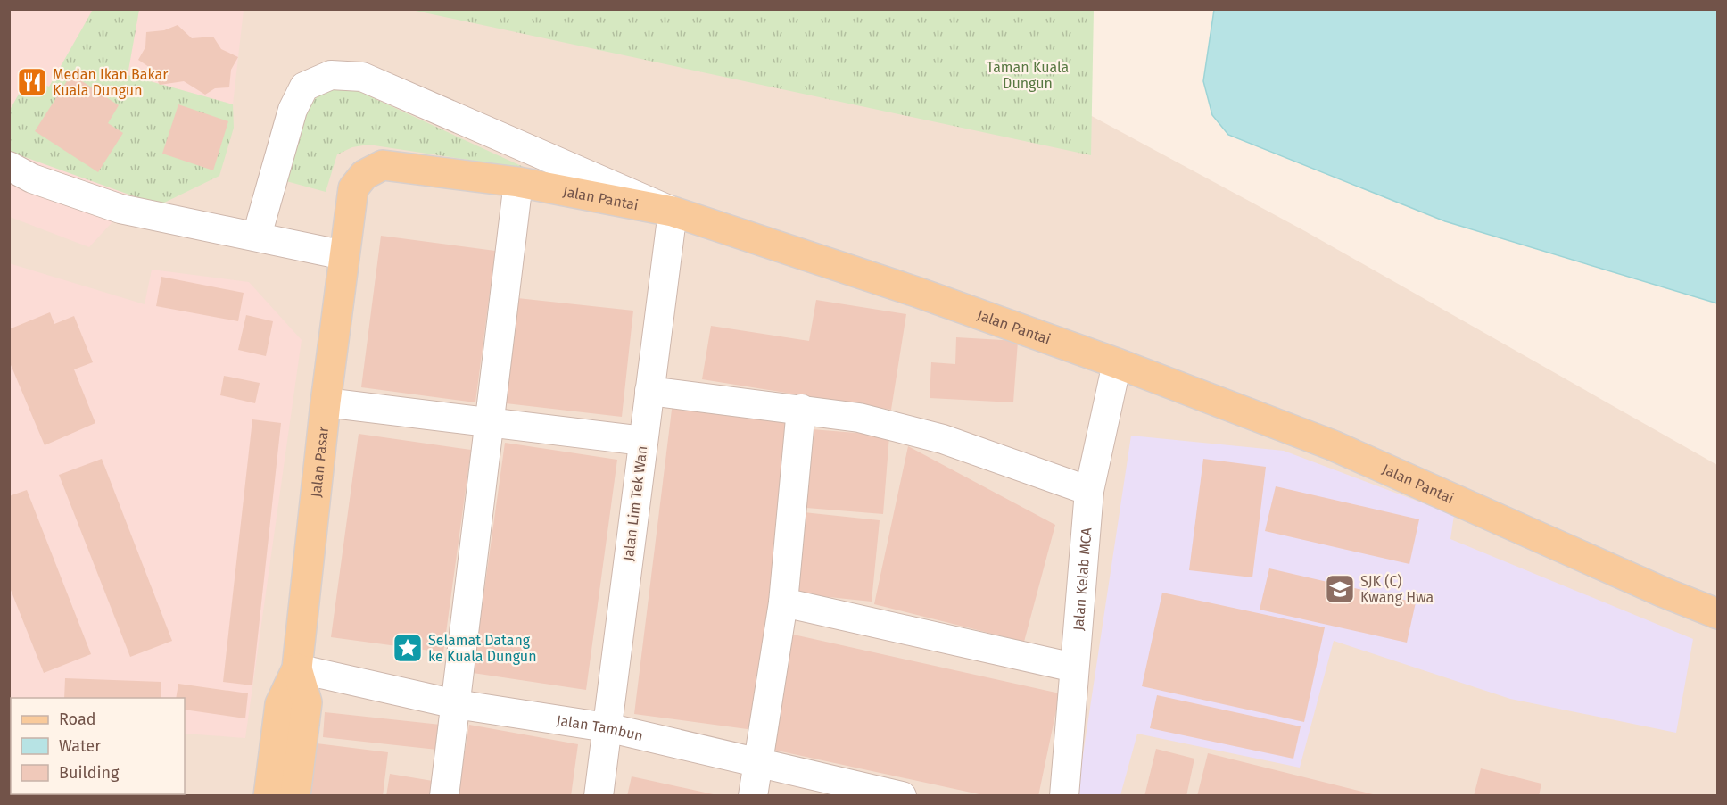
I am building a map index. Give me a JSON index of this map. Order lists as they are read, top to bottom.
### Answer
{
  "streets": {
    "main road": ["Jalan Pantai", "Jalan Pasar"],
    "street": ["Jalan Lim Tek Wan", "Jalan Kelab MCA", "Jalan Tambun"]
  },
  "crossings": [
    ["Jalan Pantai", "Jalan Pasar"],
    ["Jalan Pantai", "Jalan Lim Tek Wan"],
    ["Jalan Pantai", "Jalan Kelab MCA"],
    ["Jalan Pasar", "Jalan Tambun"],
    ["Jalan Lim Tek Wan", "Jalan Tambun"]
  ],
  "parks": ["Taman Kuala Dungun"],
  "places": {
    "restaurant": ["Medan Ikan Bakar Kuala Dungun"],
    "school or university": ["SJK (C) Kwang Hwa"],
    "place": ["Selamat Datang ke Kuala Dungun"]
  },
  "legend": ["Road", "Water", "Building"]
}
